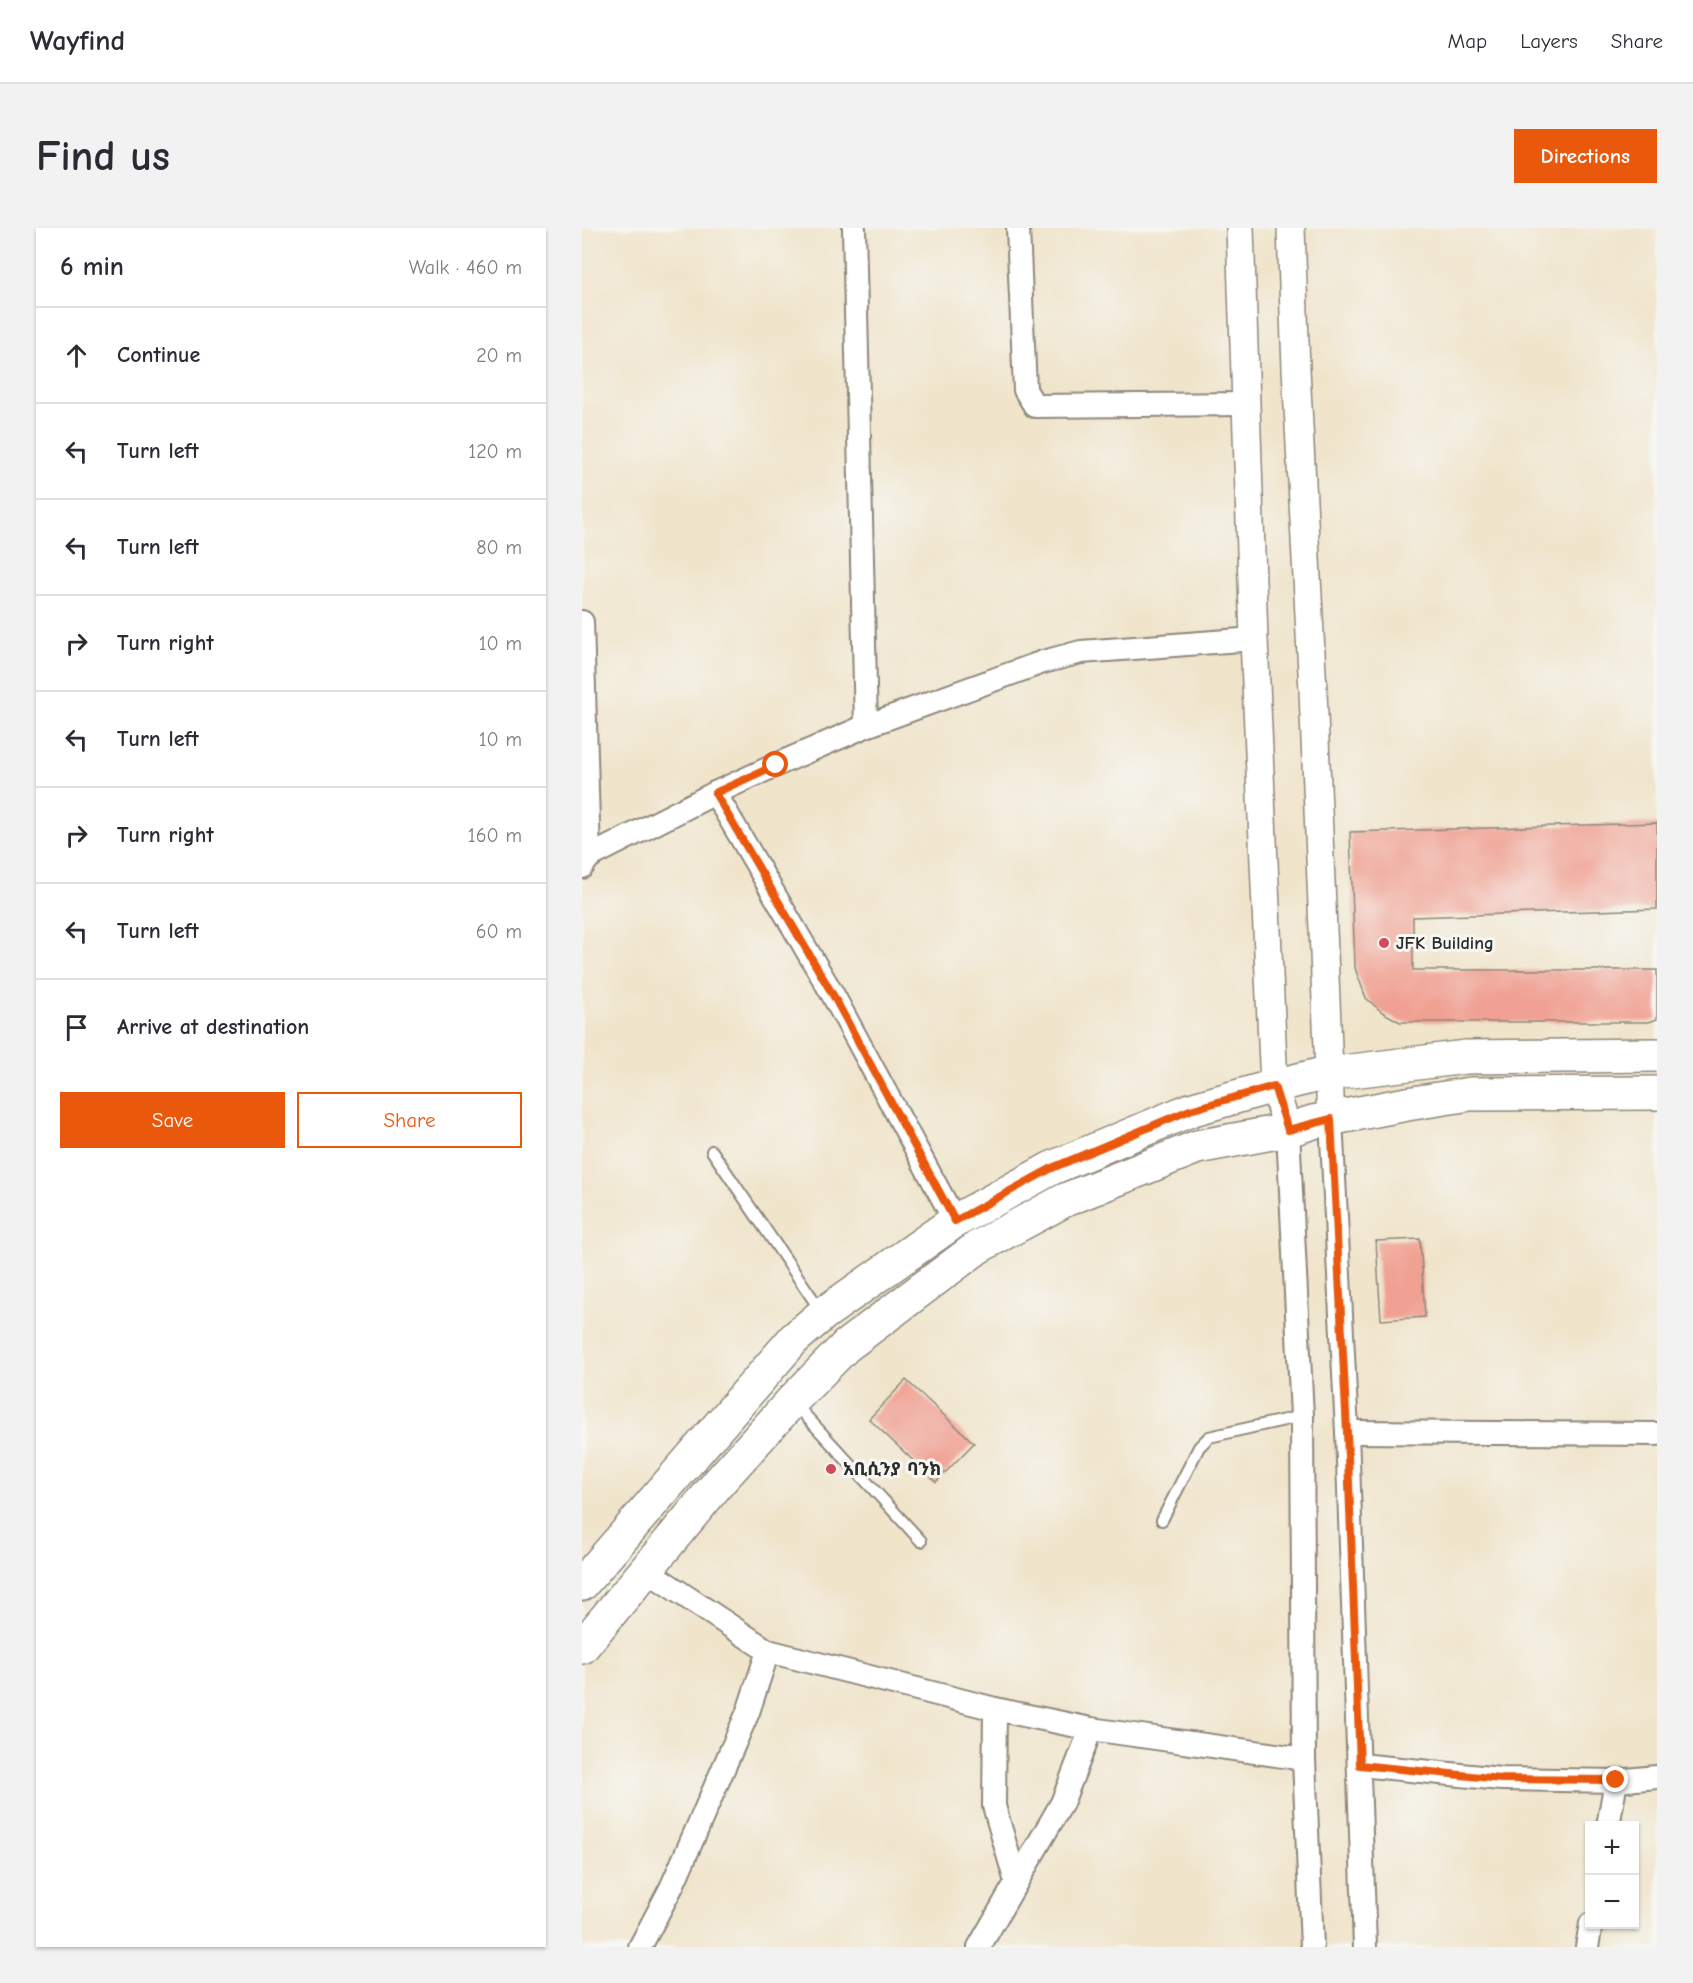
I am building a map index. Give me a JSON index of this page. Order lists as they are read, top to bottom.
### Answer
{
  "places": ["JFK Building", "አቢሲንያ ባንክ"],
  "page": {
    "header": "Wayfind",
    "nav": ["Map", "Layers", "Share"],
    "buttons": [
      "Directions",
      ["Save", "Share"]
    ],
    "title": "Find us",
    "heading": ["6 min", "Walk · 460 m"],
    "list": [
      ["Continue", "20 m"],
      ["Turn left", "120 m"],
      ["Turn left", "80 m"],
      ["Turn right", "10 m"],
      ["Turn left", "10 m"],
      ["Turn right", "160 m"],
      ["Turn left", "60 m"],
      "Arrive at destination"
    ],
    "map_buttons": ["+", "−"]
  }
}
